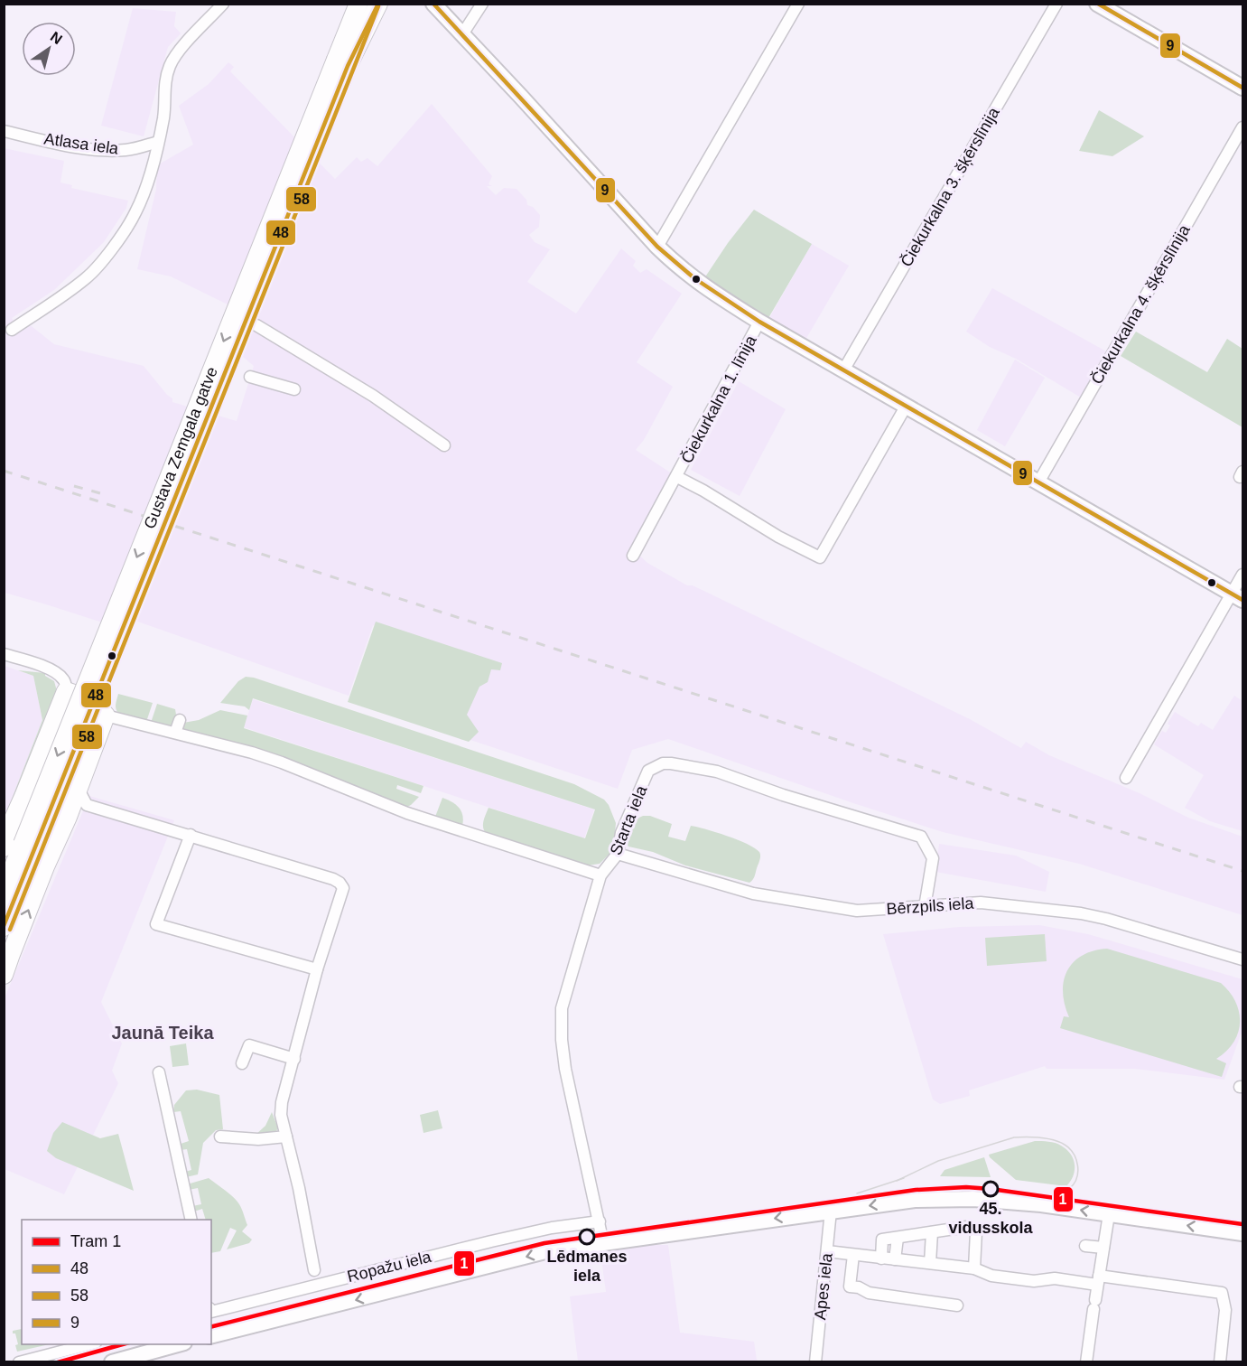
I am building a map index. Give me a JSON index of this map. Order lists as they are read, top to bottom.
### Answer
{
  "streets": {
    "main road": ["Gustava Zemgala gatve"],
    "street": [
      "Atlasa iela",
      "Čiekurkalna 3. šķērslīnija",
      "Čiekurkalna 4. šķērslīnija",
      "Čiekurkalna 1. līnija",
      "Starta iela",
      "Bērzpils iela",
      "Ropažu iela",
      "Apes iela"
    ]
  },
  "crossings": [
    ["Čiekurkalna 3. šķērslīnija", "Čiekurkalna 1. līnija"],
    ["Čiekurkalna 4. šķērslīnija", "Čiekurkalna 1. līnija"],
    ["Starta iela", "Bērzpils iela"],
    ["Ropažu iela", "Apes iela"]
  ],
  "districts": ["Jaunā Teika"],
  "places": ["45. vidusskola", "Lēdmanes iela"],
  "lines": [
    "transit line 48",
    "transit line 9",
    "transit line 58",
    "tram line 1"
  ],
  "legend": [
    "Tram 1",
    "48",
    "58",
    "9"
  ],
  "north": "top right"
}
